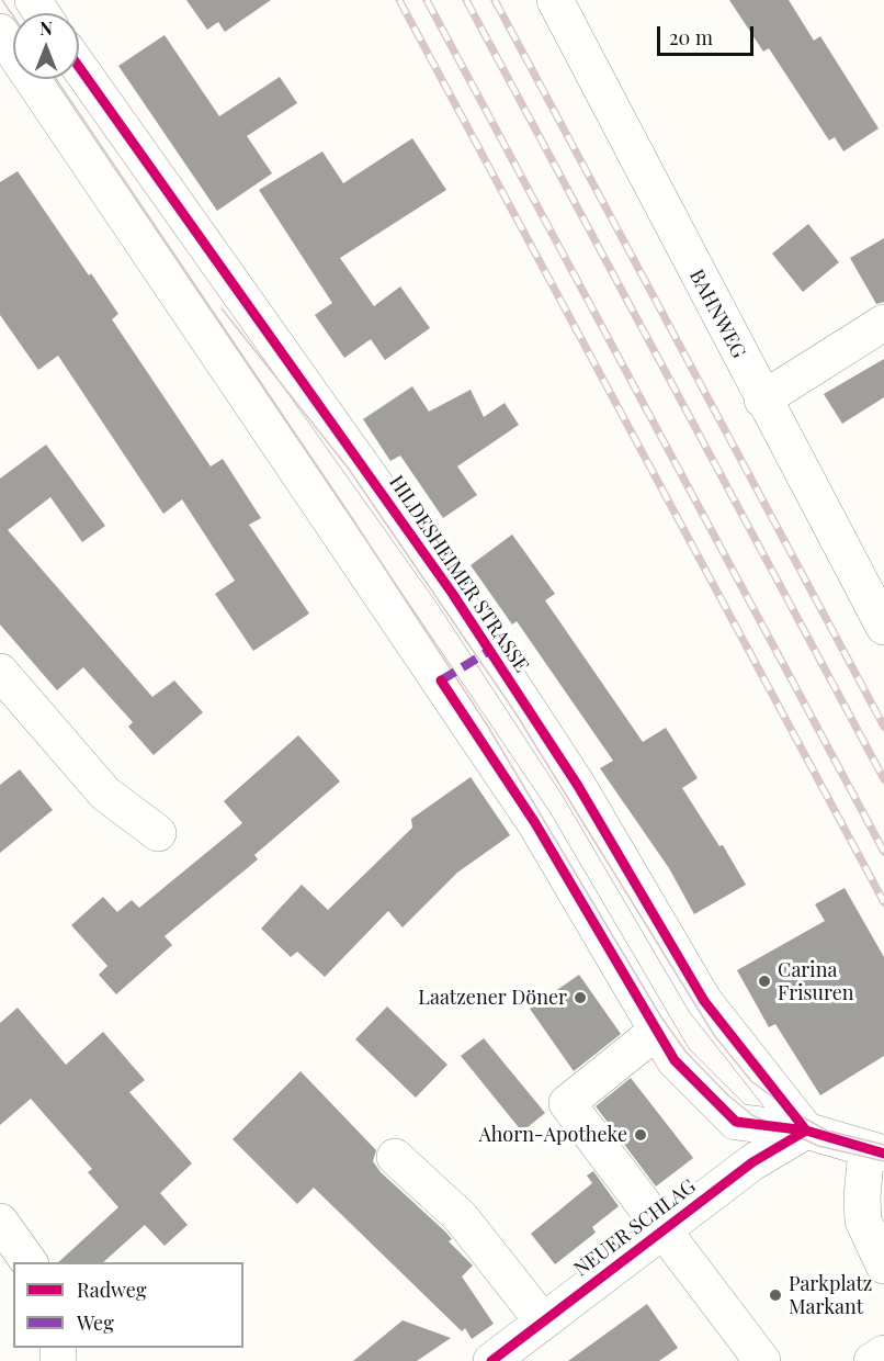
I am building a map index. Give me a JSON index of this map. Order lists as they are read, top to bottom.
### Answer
{
  "streets": {
    "street": ["BAHNWEG", "HILDESHEIMER STRASSE", "NEUER SCHLAG"]
  },
  "crossings": [
    ["HILDESHEIMER STRASSE", "NEUER SCHLAG"]
  ],
  "places": [
    "Carina Frisuren",
    "Laatzener Döner",
    "Ahorn-Apotheke",
    "Parkplatz Markant"
  ],
  "legend": ["Radweg", "Weg"],
  "scale_bar": "20 m",
  "north": "top"
}
